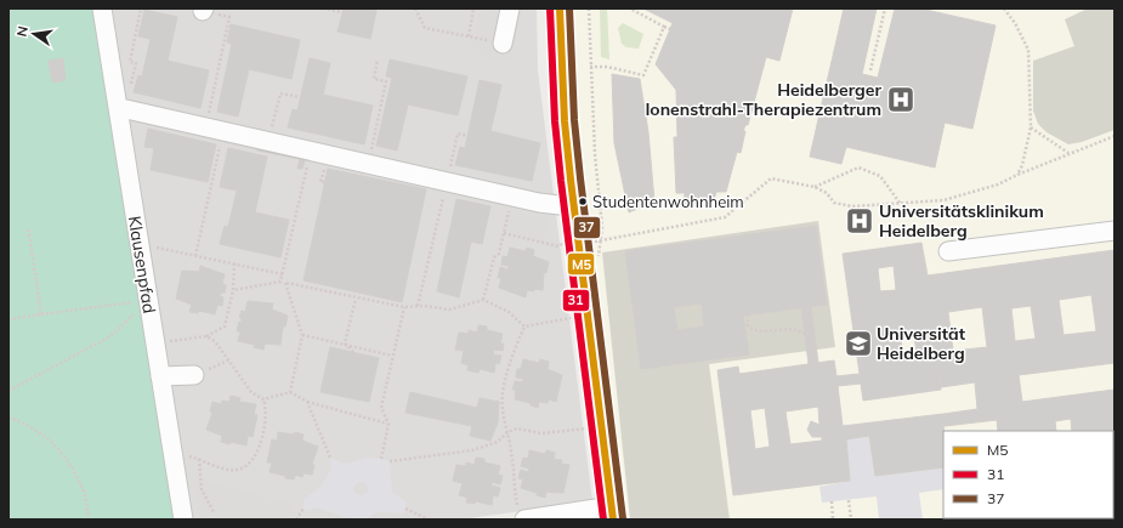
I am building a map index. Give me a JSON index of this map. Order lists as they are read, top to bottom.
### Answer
{
  "streets": {
    "street": ["Klausenpfad"]
  },
  "places": {
    "hospital": ["Heidelberger Ionenstrahl-Therapiezentrum", "Universitätsklinikum Heidelberg"],
    "other": ["Studentenwohnheim"],
    "school or university": ["Universität Heidelberg"]
  },
  "lines": ["transit line M5", "transit line 31", "transit line 37"],
  "legend": ["M5", "31", "37"],
  "north": "left"
}
